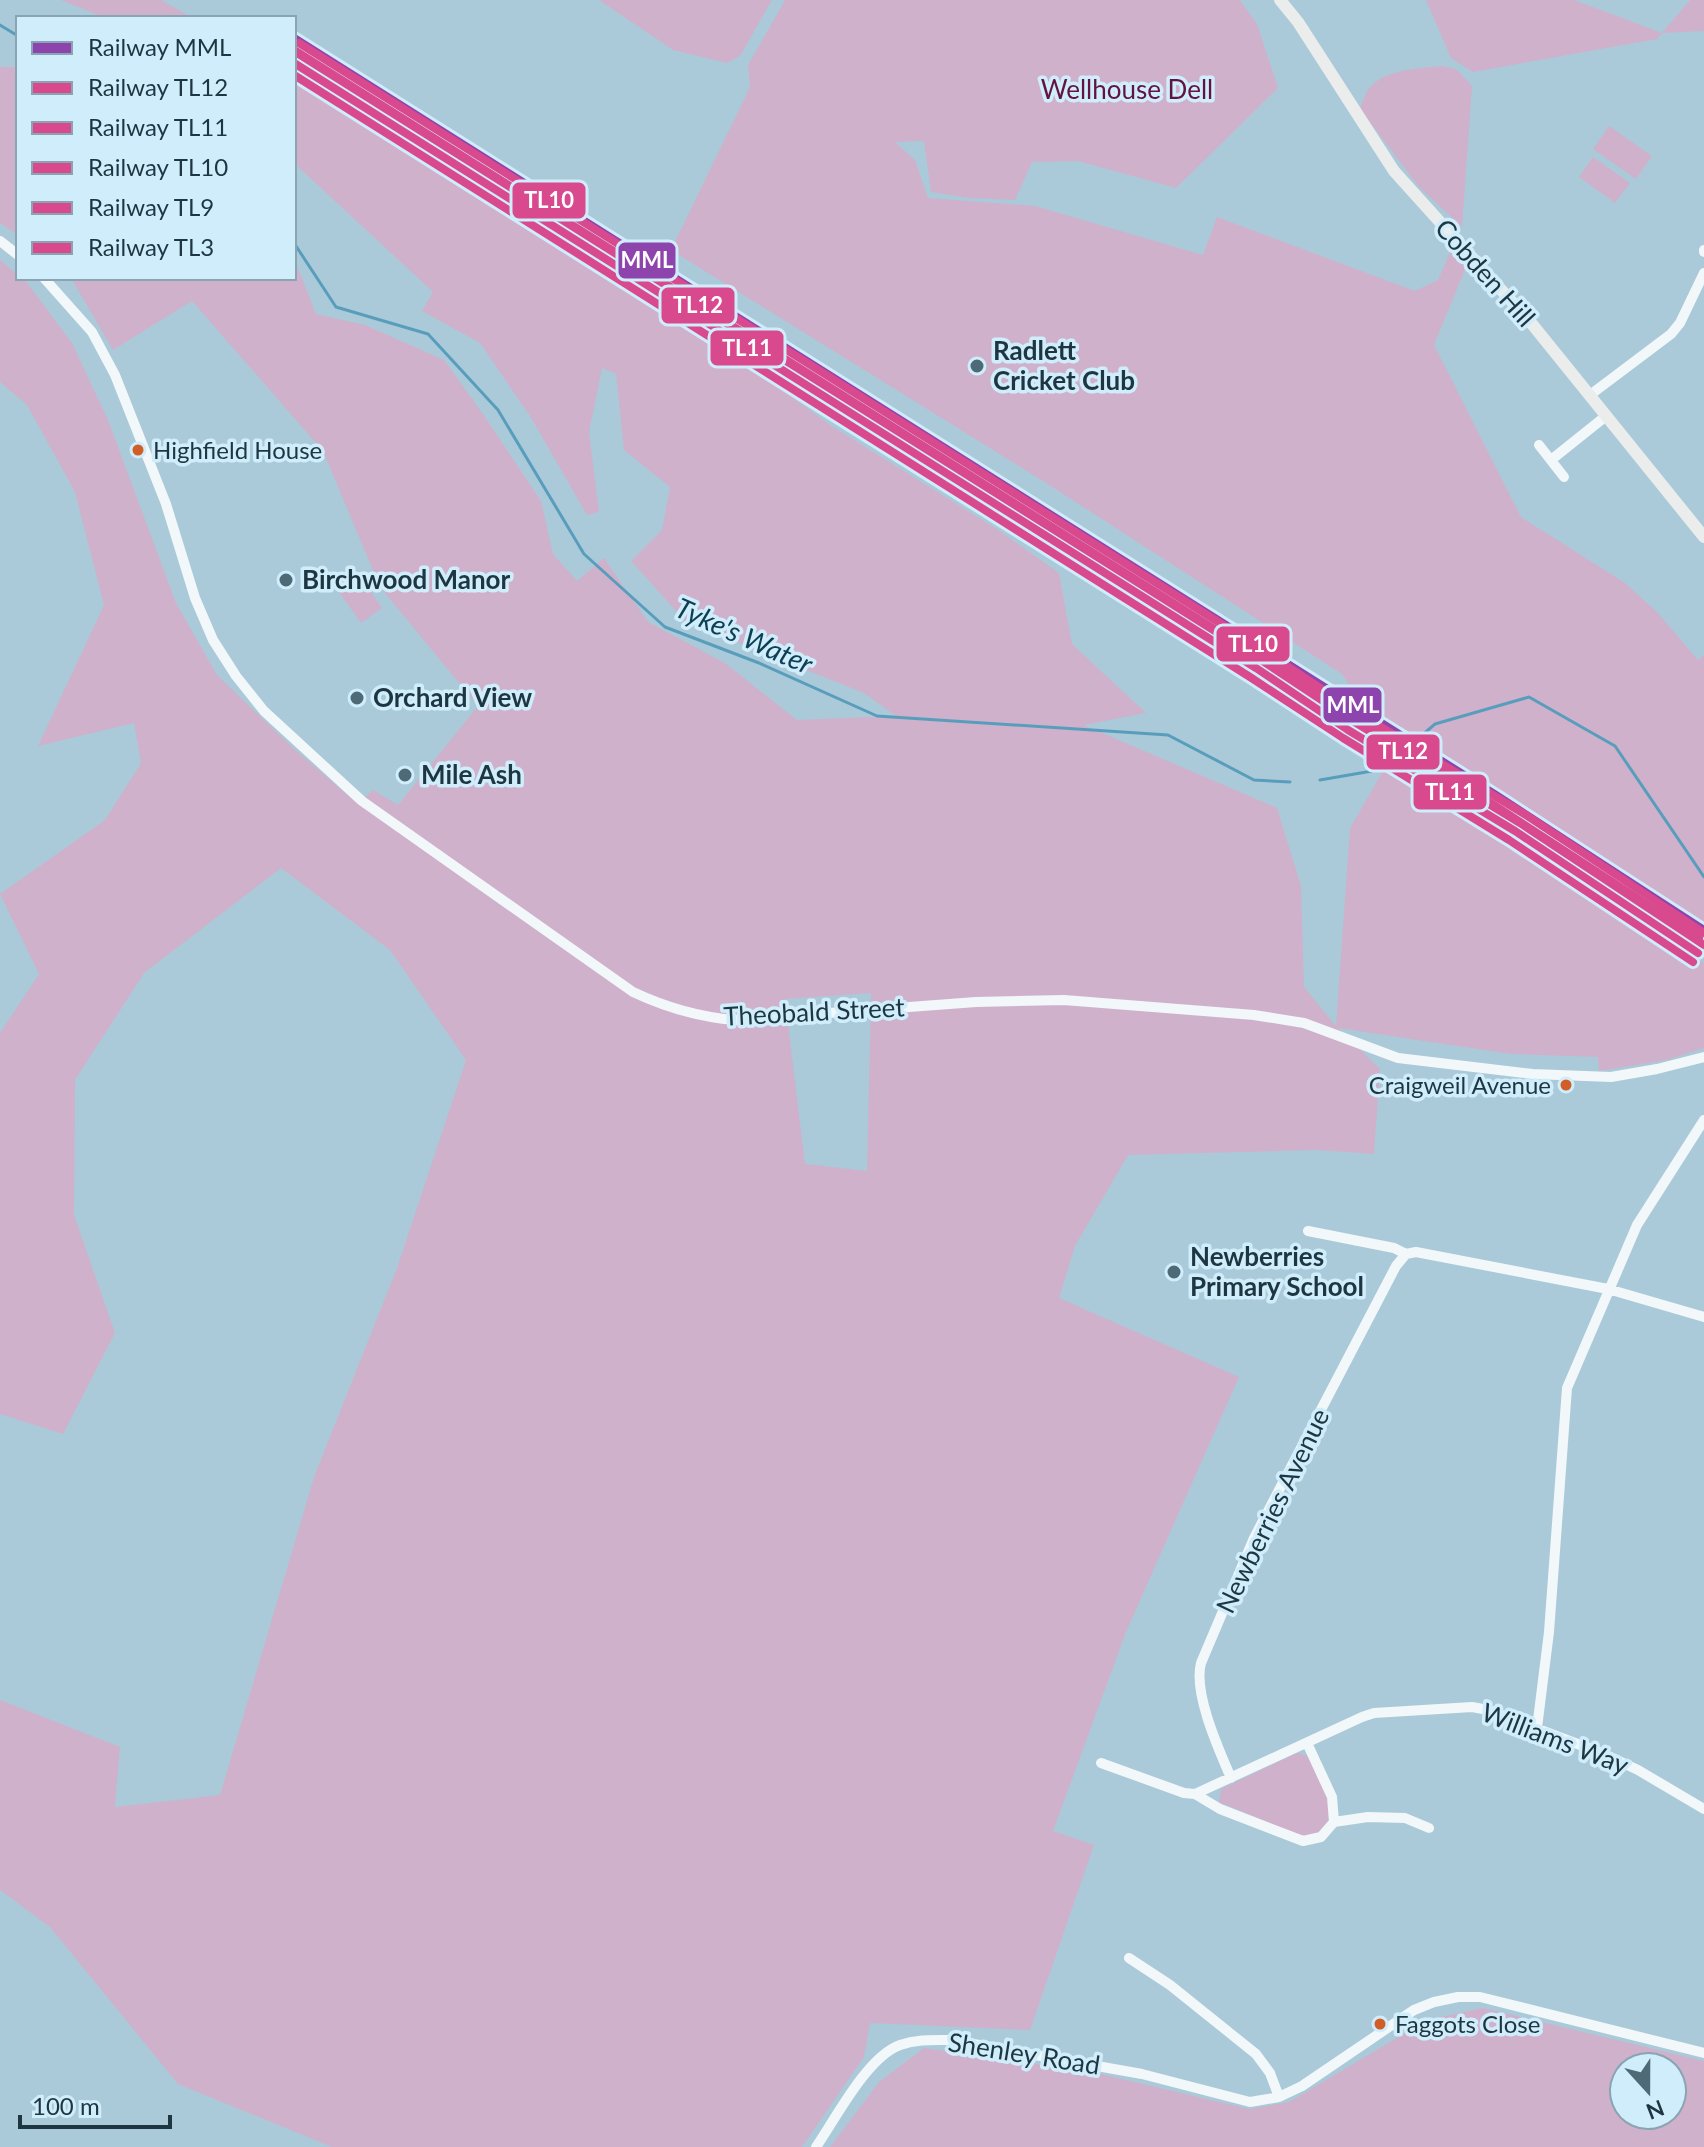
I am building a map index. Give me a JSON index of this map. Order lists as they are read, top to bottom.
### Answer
{
  "streets": {
    "main road": ["Cobden Hill"],
    "street": [
      "Theobald Street",
      "Newberries Avenue",
      "Williams Way",
      "Shenley Road"
    ]
  },
  "crossings": [
    ["Newberries Avenue", "Williams Way"]
  ],
  "water": ["Tyke's Water"],
  "parks": ["Wellhouse Dell"],
  "places": [
    "Radlett Cricket Club",
    "Highfield House",
    "Birchwood Manor",
    "Orchard View",
    "Mile Ash",
    "Craigweil Avenue",
    "Newberries Primary School",
    "Faggots Close"
  ],
  "lines": [
    "rail line MML",
    "rail line TL10",
    "rail line TL3",
    "rail line TL12",
    "rail line TL11",
    "rail line TL9"
  ],
  "legend": [
    "Railway MML",
    "Railway TL12",
    "Railway TL11",
    "Railway TL10",
    "Railway TL9",
    "Railway TL3"
  ],
  "scale_bar": "100 m",
  "north": "bottom"
}
